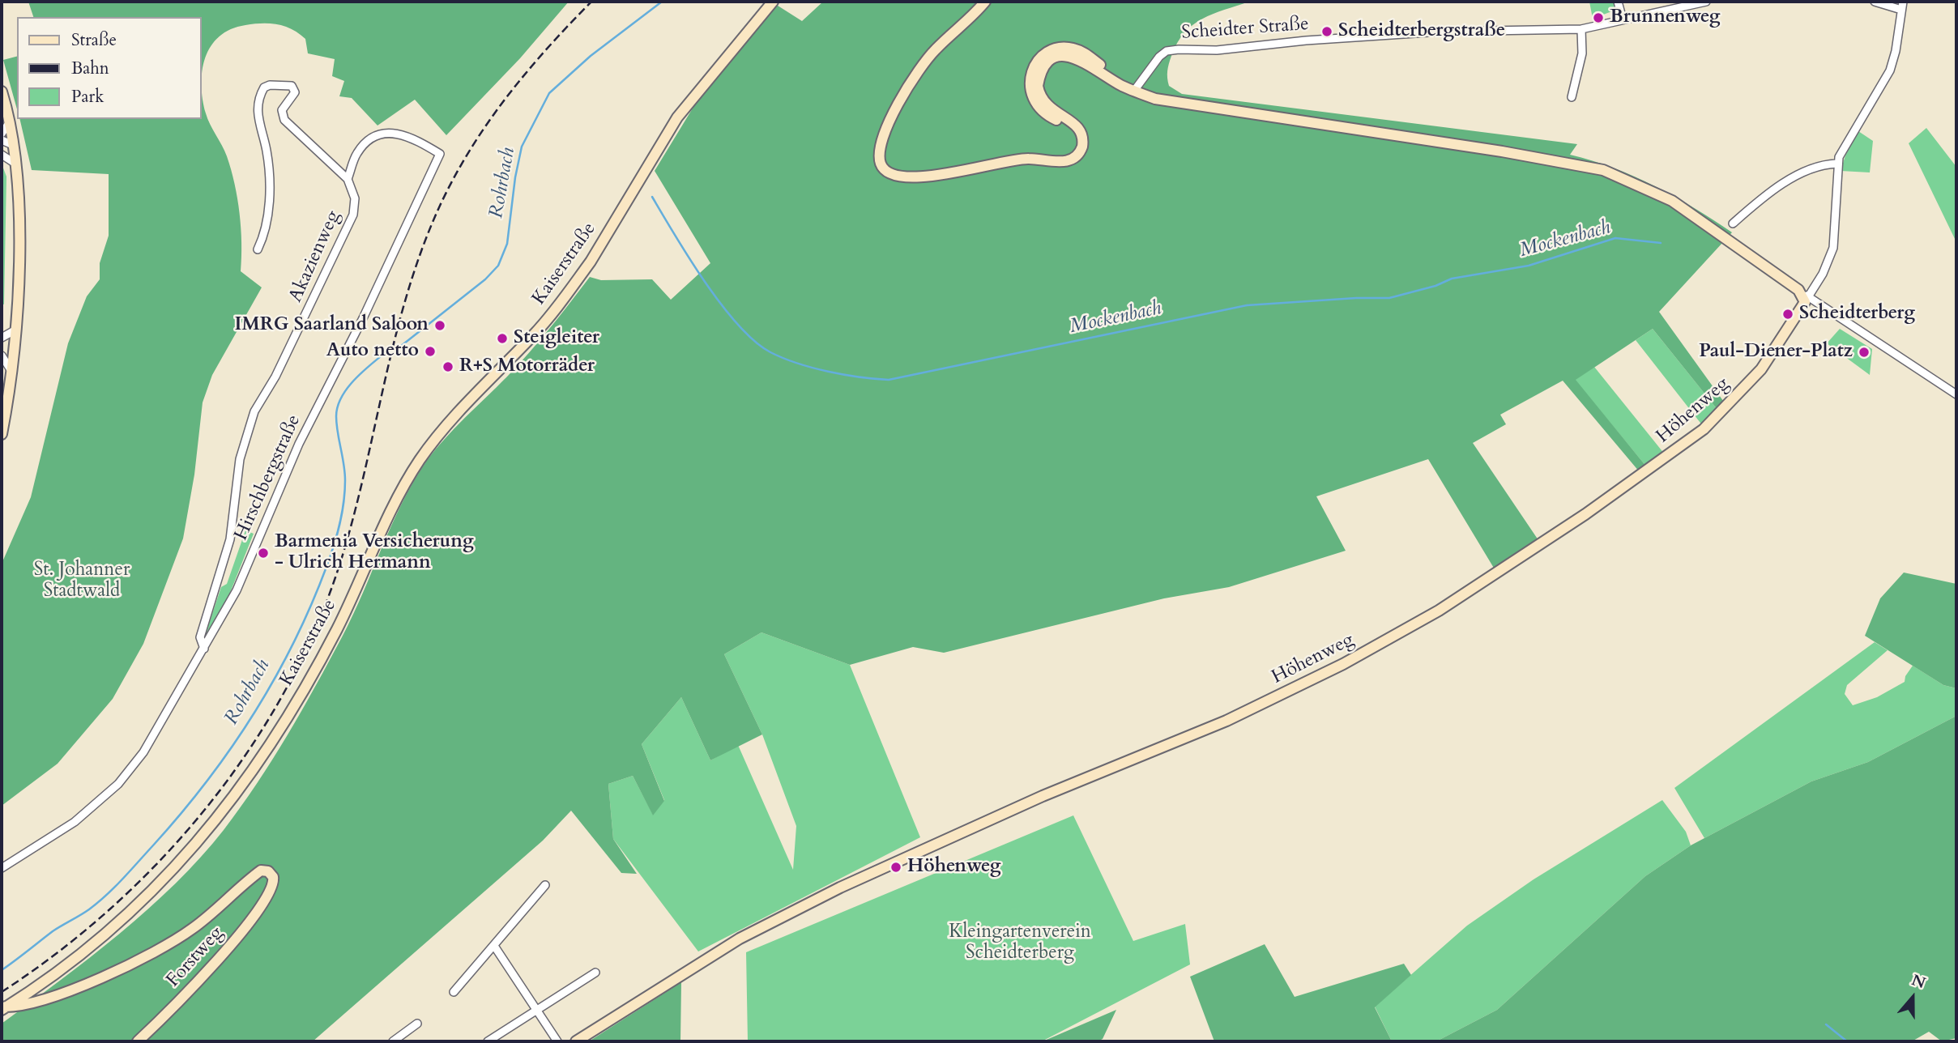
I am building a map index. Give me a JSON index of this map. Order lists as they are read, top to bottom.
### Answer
{
  "streets": {
    "street": [
      "Scheidter Straße",
      "Akazienweg",
      "Kaiserstraße",
      "Höhenweg",
      "Hirschbergstraße",
      "Forstweg"
    ]
  },
  "crossings": [
    ["Akazienweg", "Hirschbergstraße"],
    ["Kaiserstraße", "Forstweg"]
  ],
  "water": ["Rohrbach", "Mockenbach"],
  "parks": ["St. Johanner Stadtwald", "Kleingartenverein Scheidterberg"],
  "places": [
    "Brunnenweg",
    "Scheidterbergstraße",
    "Scheidterberg",
    "IMRG Saarland Saloon",
    "Steigleiter",
    "Auto netto",
    "Paul-Diener-Platz",
    "R+S Motorräder",
    "Barmenia Versicherung - Ulrich Hermann",
    "Höhenweg"
  ],
  "legend": ["Straße", "Bahn", "Park"],
  "north": "top"
}
